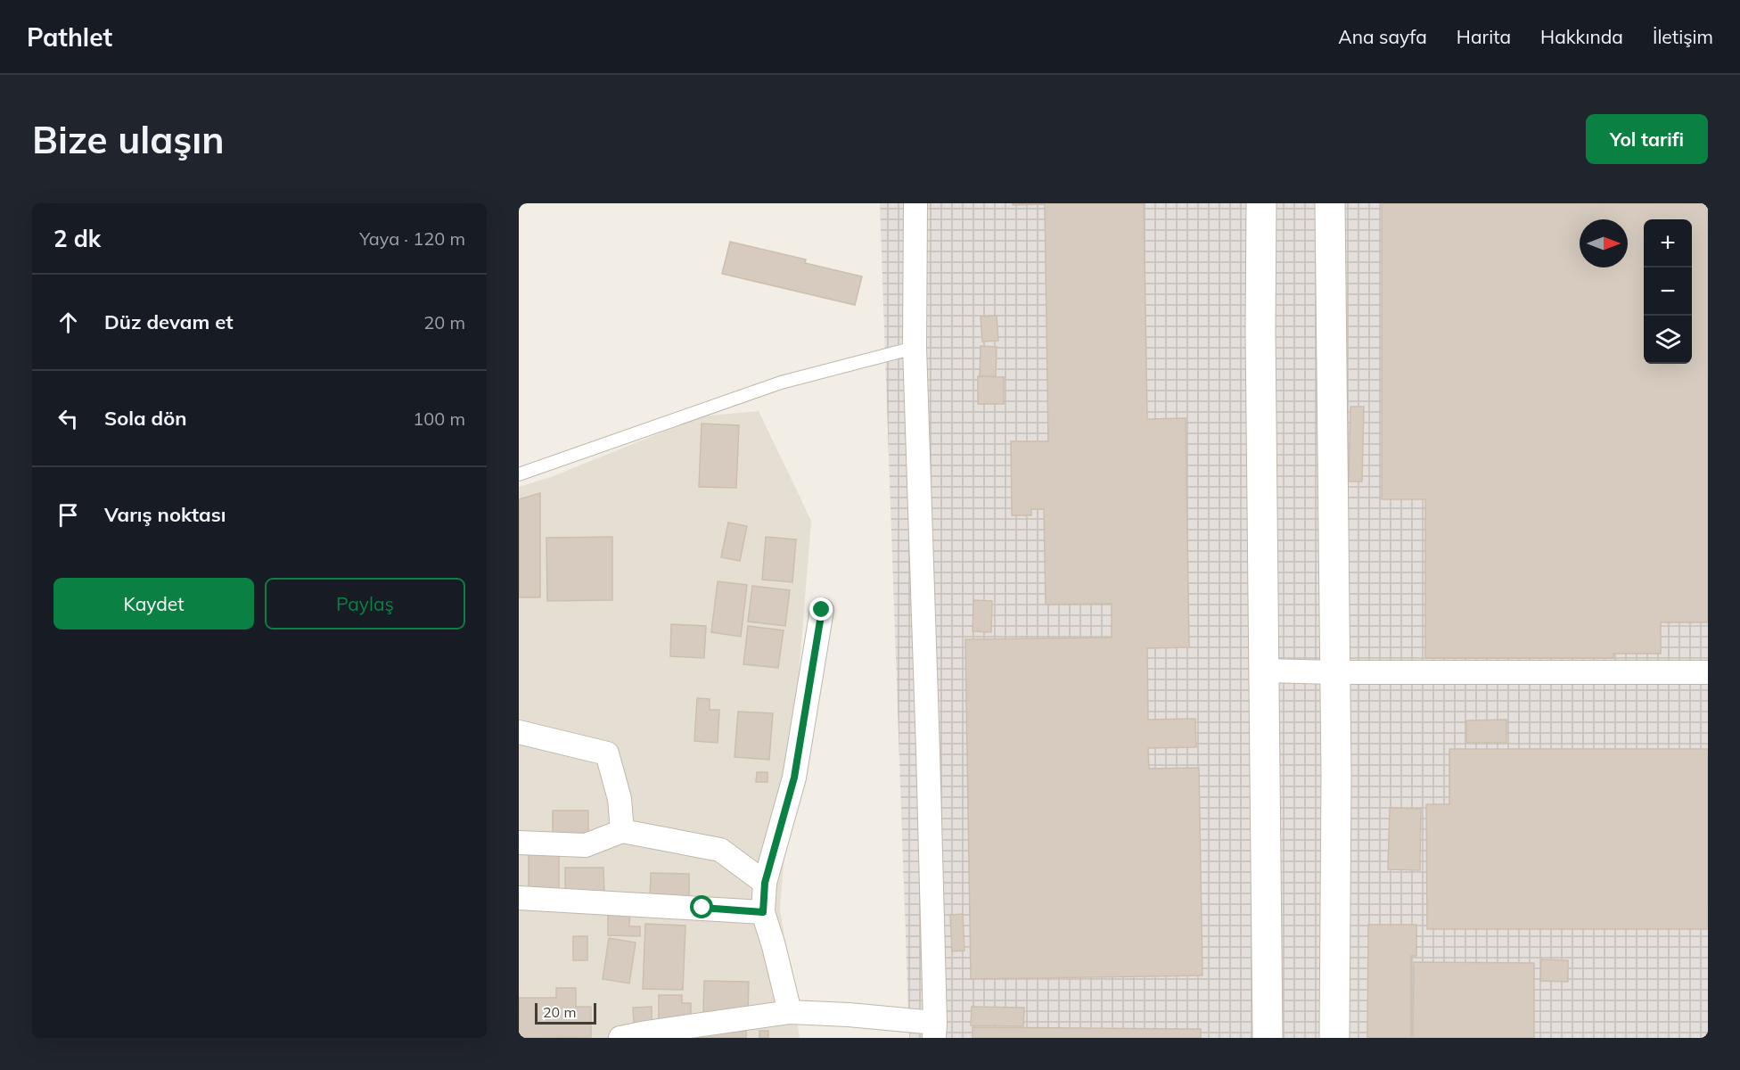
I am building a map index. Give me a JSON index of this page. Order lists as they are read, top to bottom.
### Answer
{
  "scale_bar": "20 m",
  "north": "right",
  "page": {
    "header": "Pathlet",
    "nav": [
      "Ana sayfa",
      "Harita",
      "Hakkında",
      "İletişim"
    ],
    "buttons": [
      "Yol tarifi",
      ["Kaydet", "Paylaş"]
    ],
    "title": "Bize ulaşın",
    "heading": ["2 dk", "Yaya · 120 m"],
    "map_buttons": ["+", "−"],
    "list": [
      ["Düz devam et", "20 m"],
      ["Sola dön", "100 m"],
      "Varış noktası"
    ],
    "scale": "20 m"
  }
}
